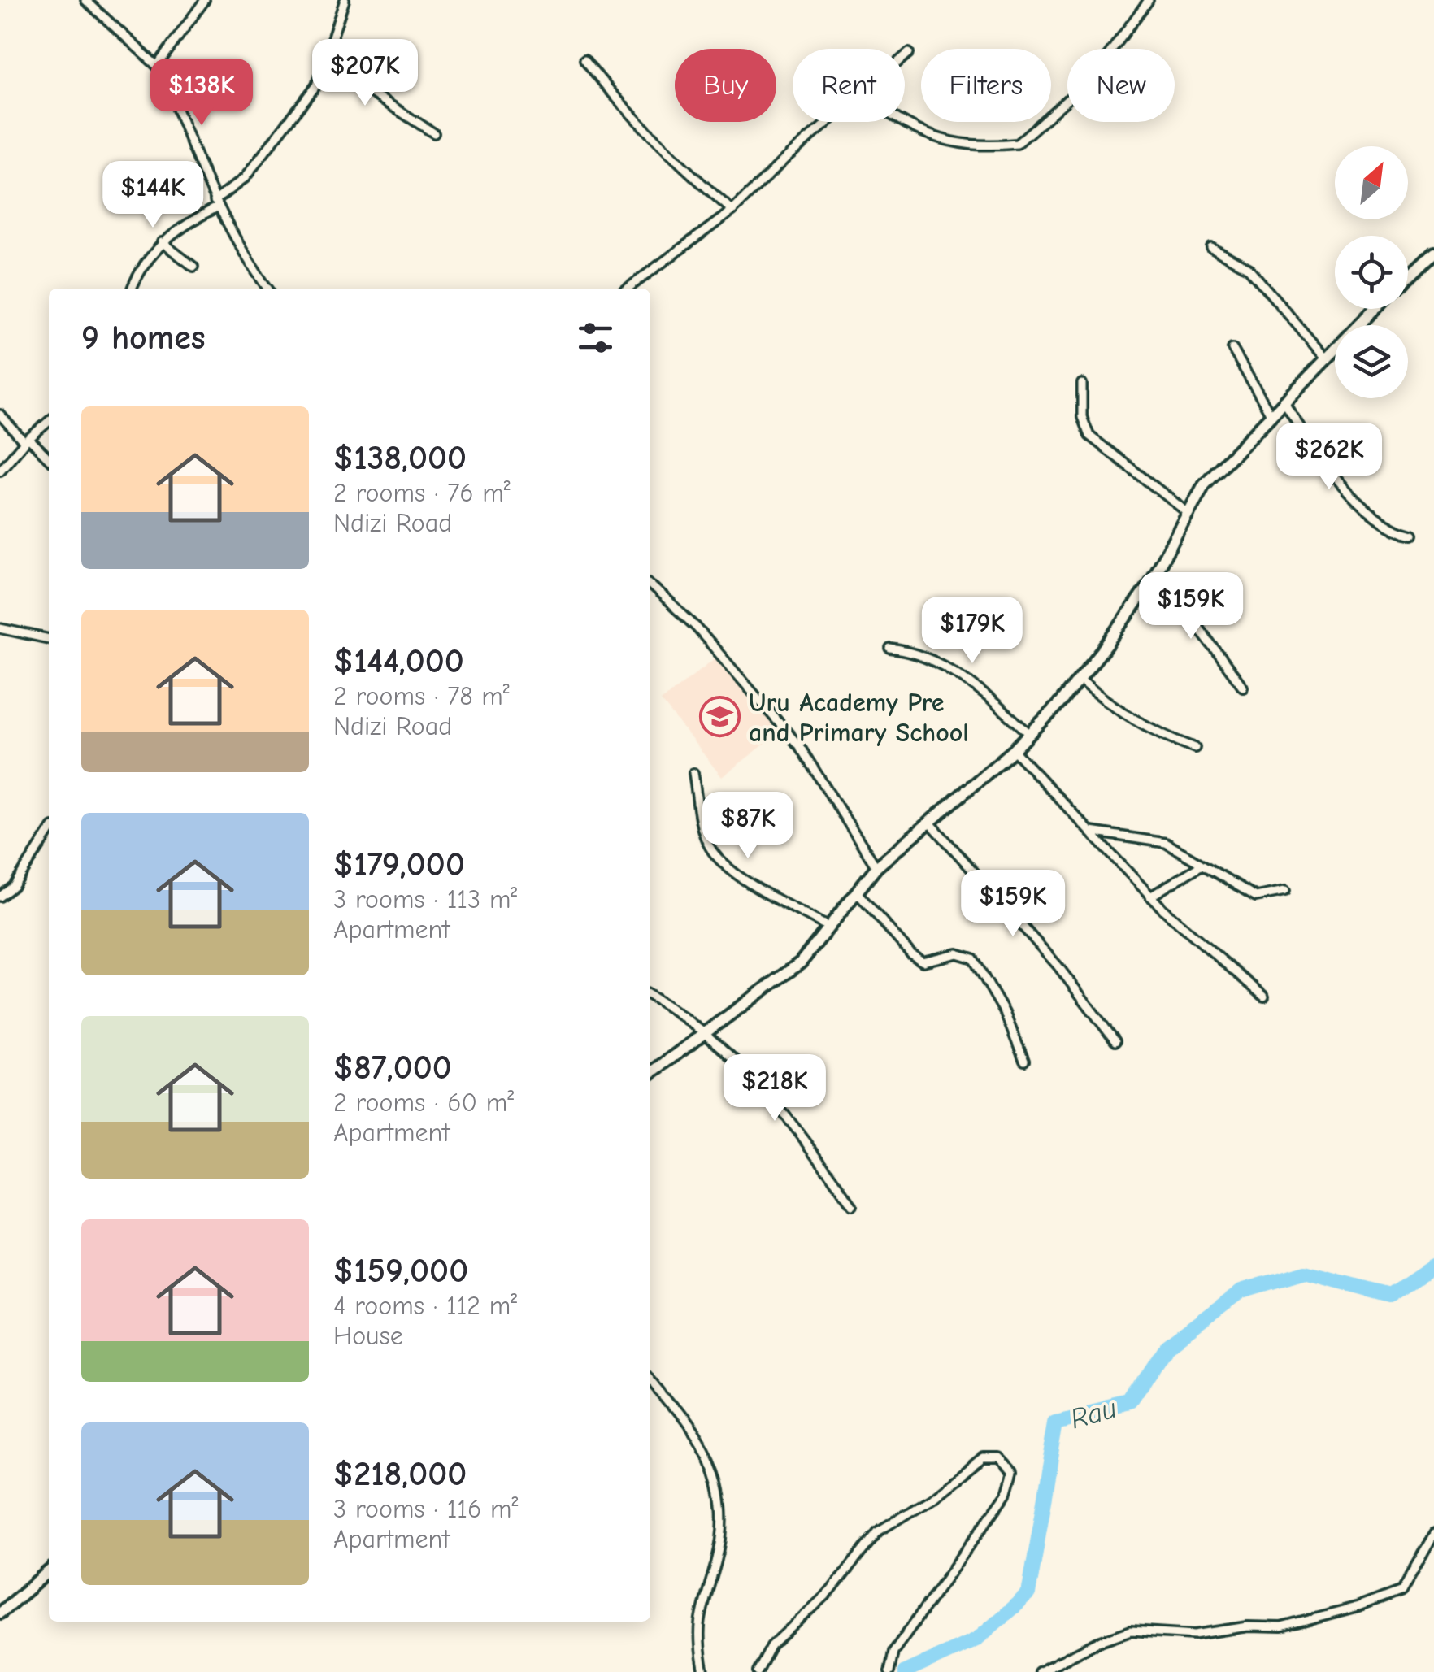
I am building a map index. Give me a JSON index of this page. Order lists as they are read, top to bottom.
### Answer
{
  "water": ["Rau"],
  "places": {
    "school or university": ["Uru Academy Pre and Primary School"]
  },
  "north": "top right",
  "page": {
    "price": [
      "$207K",
      "$138K",
      "$144K",
      "$262K",
      "$159K",
      "$179K",
      "$87K",
      "$159K",
      "$218K"
    ],
    "chip": [
      "Buy",
      "Rent",
      "Filters",
      "New"
    ],
    "heading": "9 homes",
    "list": [
      {
        "name": "$138,000",
        "note": "2 rooms · 76 m² · Ndizi Road"
      },
      {
        "name": "$144,000",
        "note": "2 rooms · 78 m² · Ndizi Road"
      },
      {
        "name": "$179,000",
        "note": "3 rooms · 113 m² · Apartment"
      },
      {
        "name": "$87,000",
        "note": "2 rooms · 60 m² · Apartment"
      },
      {
        "name": "$159,000",
        "note": "4 rooms · 112 m² · House"
      },
      {
        "name": "$218,000",
        "note": "3 rooms · 116 m² · Apartment"
      }
    ]
  }
}
